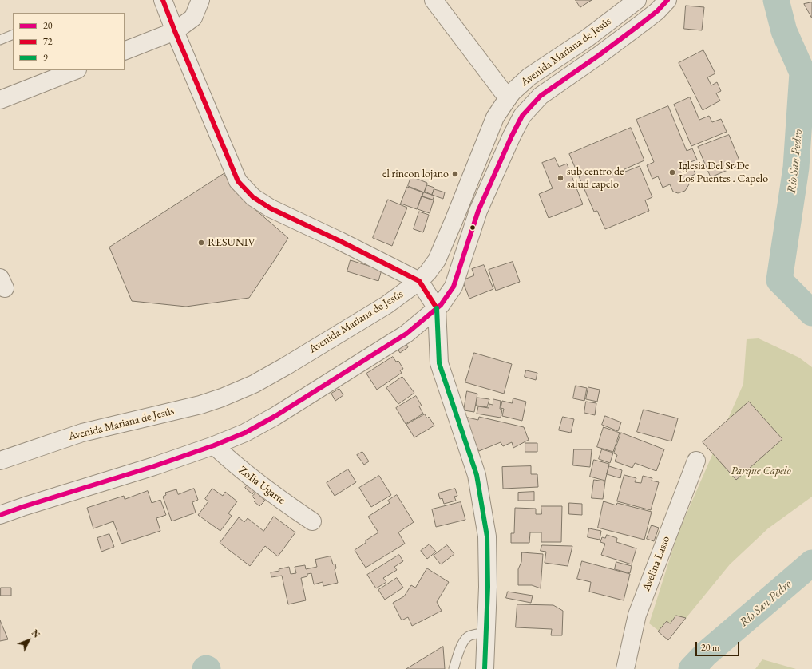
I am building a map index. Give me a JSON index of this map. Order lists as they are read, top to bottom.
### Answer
{
  "streets": {
    "street": ["Avenida Mariana de Jesús", "ZoIia Ugarte", "Avelina Lasso"]
  },
  "crossings": [
    ["Avenida Mariana de Jesús", "ZoIia Ugarte"]
  ],
  "water": ["Río San Pedro"],
  "parks": ["Parque Capelo"],
  "places": [
    "Iglesia Del Sr De Los Puentes . Capelo",
    "el rincon lojano",
    "sub centro de salud capelo",
    "RESUNIV"
  ],
  "lines": ["transit line 20", "transit line 72", "transit line 9"],
  "legend": ["20", "72", "9"],
  "scale_bar": "20 m",
  "north": "top right"
}
